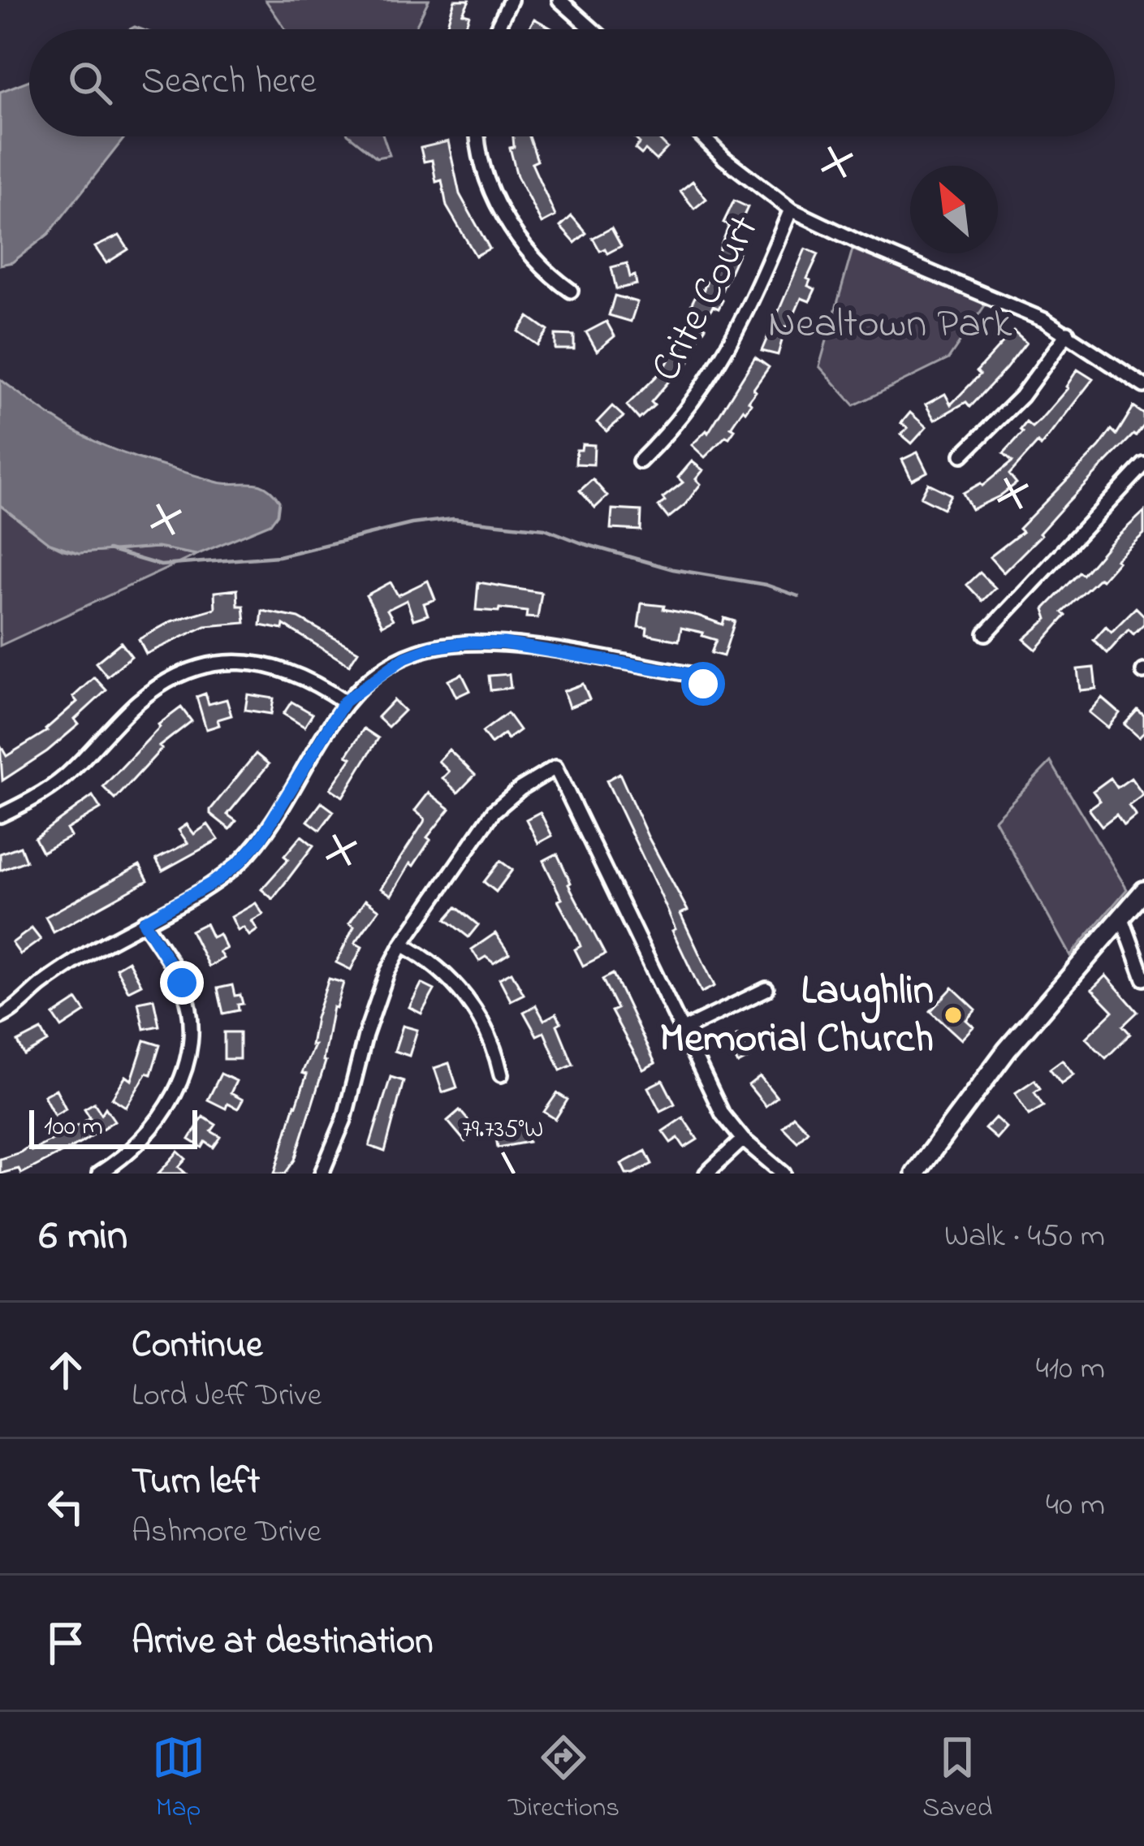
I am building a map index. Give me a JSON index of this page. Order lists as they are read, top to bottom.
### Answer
{
  "streets": {
    "street": ["Crite Court"]
  },
  "parks": ["Nealtown Park"],
  "places": ["Laughlin Memorial Church"],
  "scale_bar": "100 m",
  "north": "top left",
  "page": {
    "search": "Search here",
    "scale": "100 m",
    "heading": ["6 min", "Walk · 450 m"],
    "list": [
      ["Continue", "Lord Jeff Drive", "410 m"],
      ["Turn left", "Ashmore Drive", "40 m"],
      "Arrive at destination"
    ],
    "nav": ["Map", "Directions", "Saved"]
  },
  "coordinates": ["79.735°W"]
}
